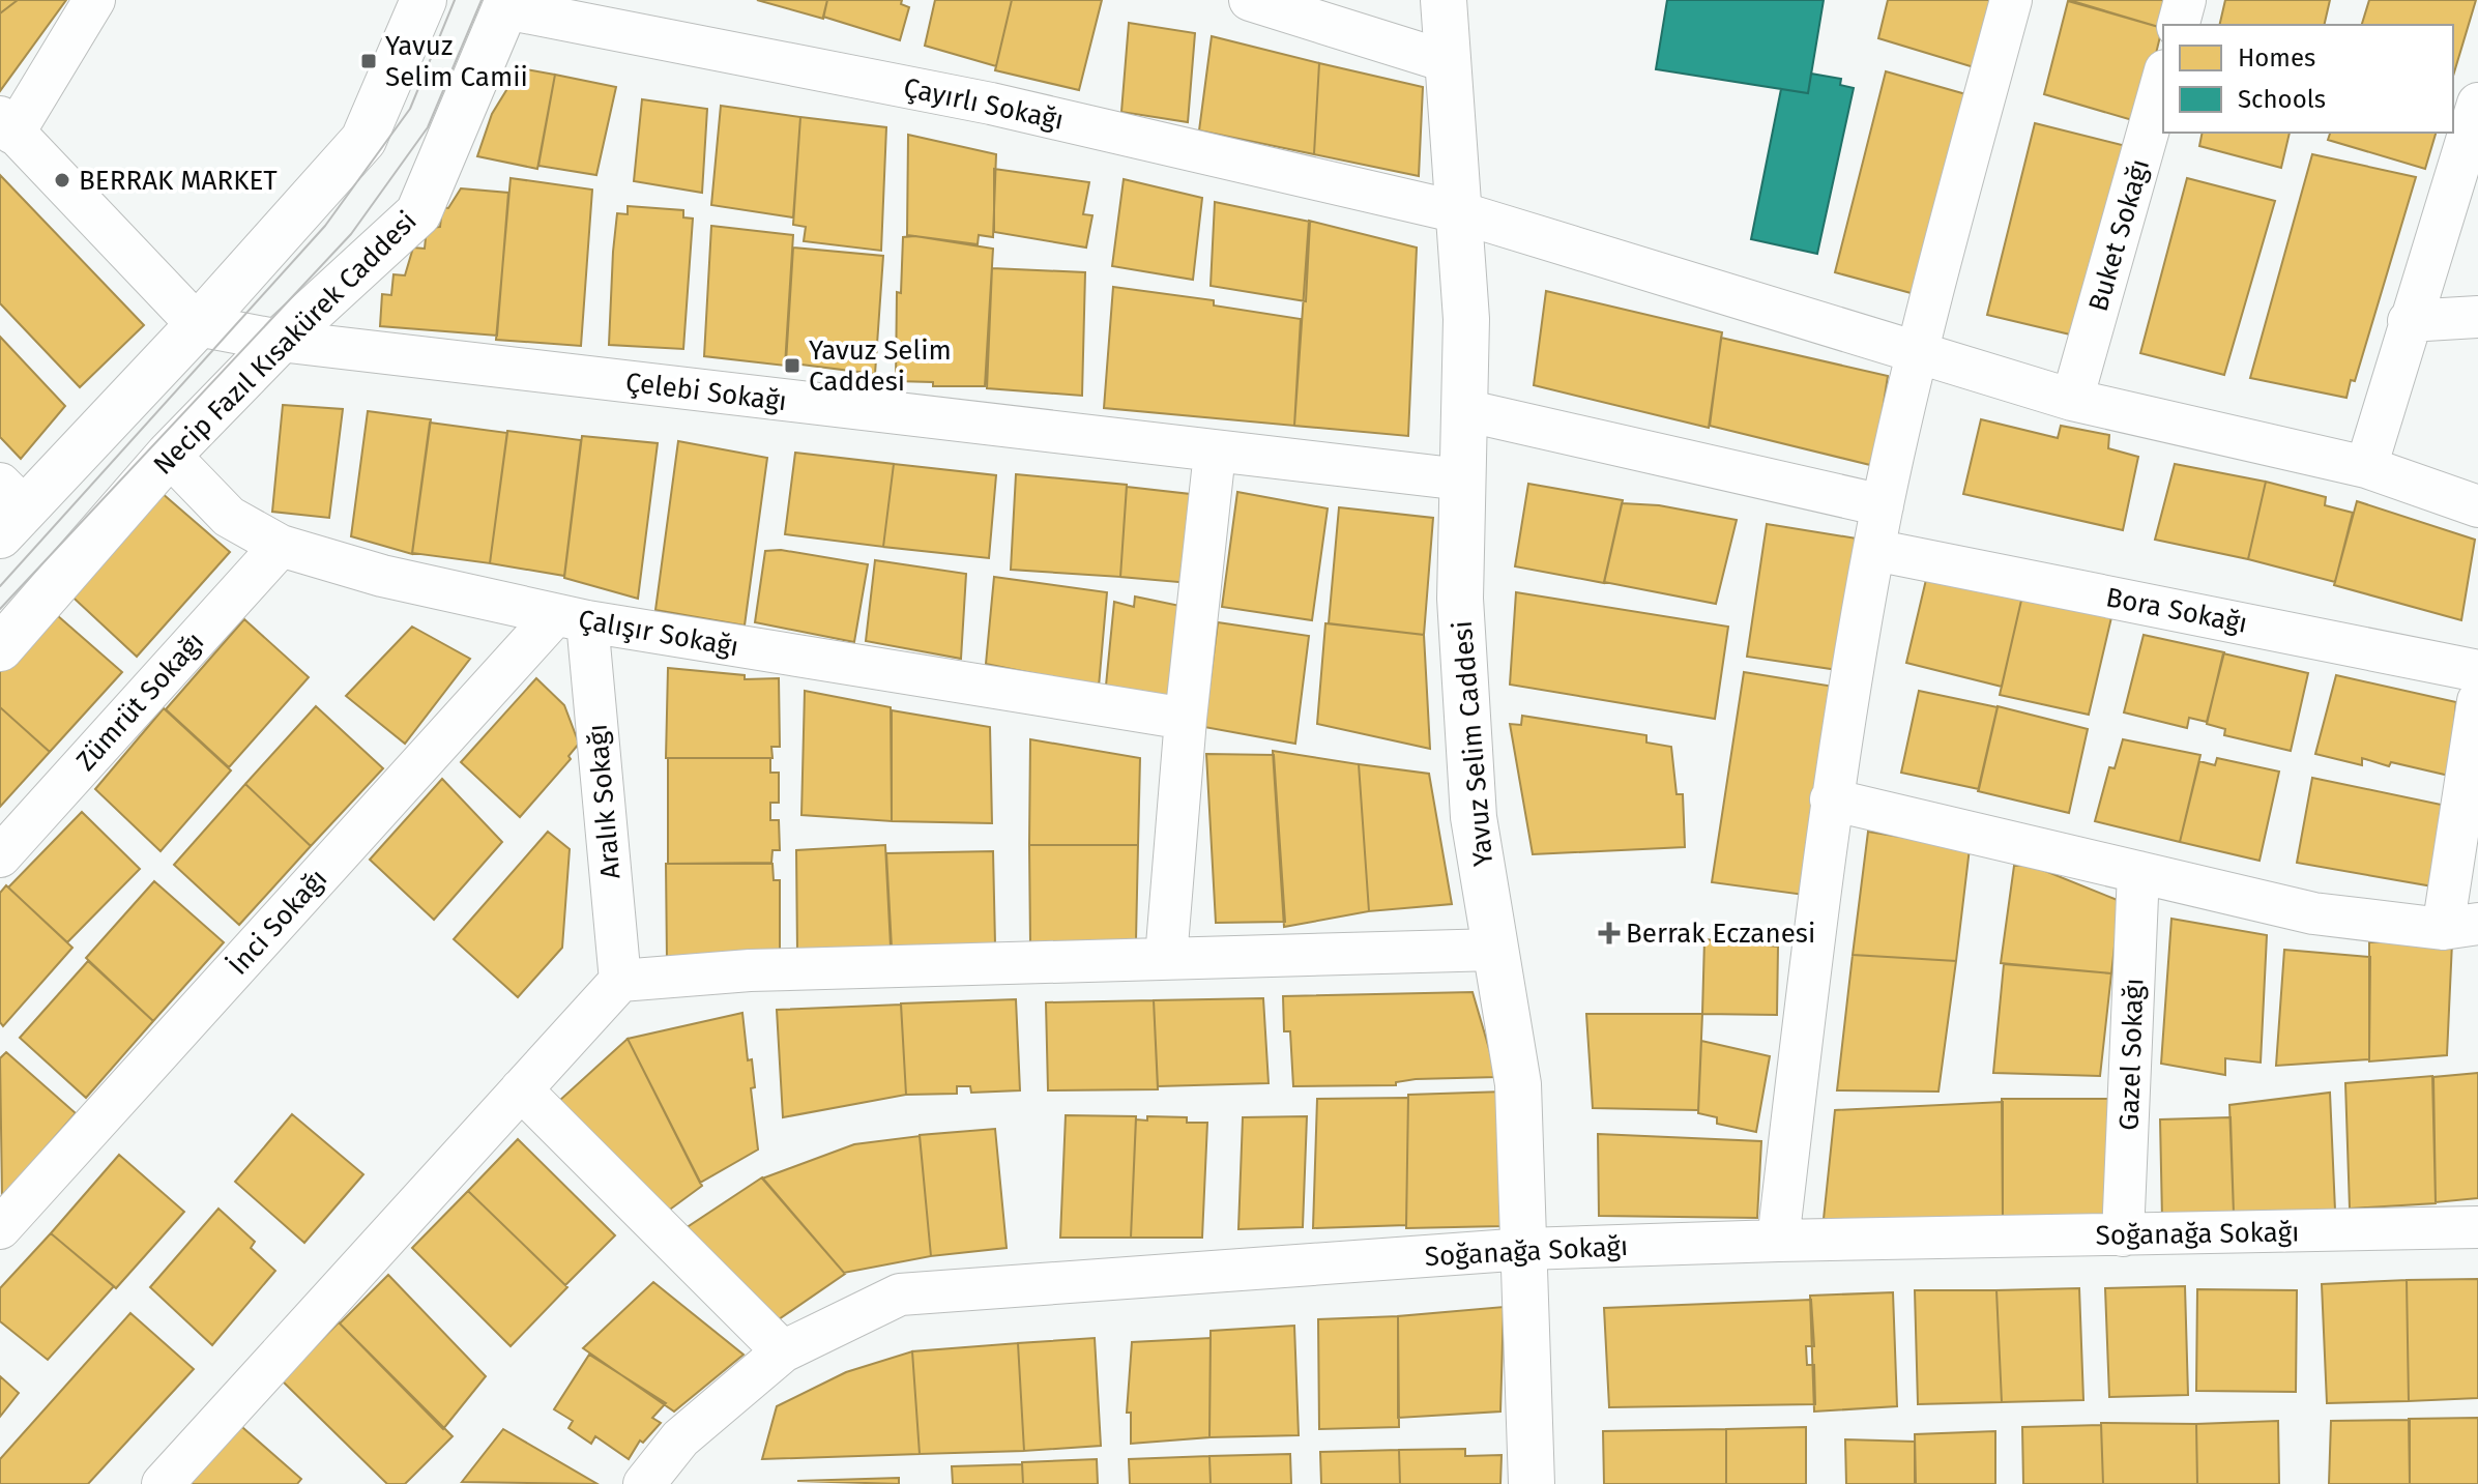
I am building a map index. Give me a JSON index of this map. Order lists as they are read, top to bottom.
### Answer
{
  "streets": {
    "street": [
      "Çayırlı Sokağı",
      "Buket Sokağı",
      "Necip Fazıl Kısakürek Caddesi",
      "Çelebi Sokağı",
      "Bora Sokağı",
      "Çalışır Sokağı",
      "Zümrüt Sokağı",
      "Yavuz Selim Caddesi",
      "Aralık Sokağı",
      "İnci Sokağı",
      "Gazel Sokağı",
      "Soğanağa Sokağı"
    ]
  },
  "crossings": [
    ["Çayırlı Sokağı", "Buket Sokağı"],
    ["Çayırlı Sokağı", "Necip Fazıl Kısakürek Caddesi"],
    ["Çayırlı Sokağı", "Yavuz Selim Caddesi"],
    ["Necip Fazıl Kısakürek Caddesi", "Çelebi Sokağı"],
    ["Necip Fazıl Kısakürek Caddesi", "Çalışır Sokağı"],
    ["Çelebi Sokağı", "Yavuz Selim Caddesi"],
    ["Çalışır Sokağı", "Zümrüt Sokağı"],
    ["Çalışır Sokağı", "Aralık Sokağı"],
    ["Çalışır Sokağı", "İnci Sokağı"],
    ["Yavuz Selim Caddesi", "Soğanağa Sokağı"],
    ["Aralık Sokağı", "İnci Sokağı"],
    ["Gazel Sokağı", "Soğanağa Sokağı"]
  ],
  "places": {
    "transit": ["Yavuz Selim Camii", "Yavuz Selim Caddesi"],
    "other": ["BERRAK MARKET"],
    "health": ["Berrak Eczanesi"]
  },
  "legend": ["Homes", "Schools"]
}
